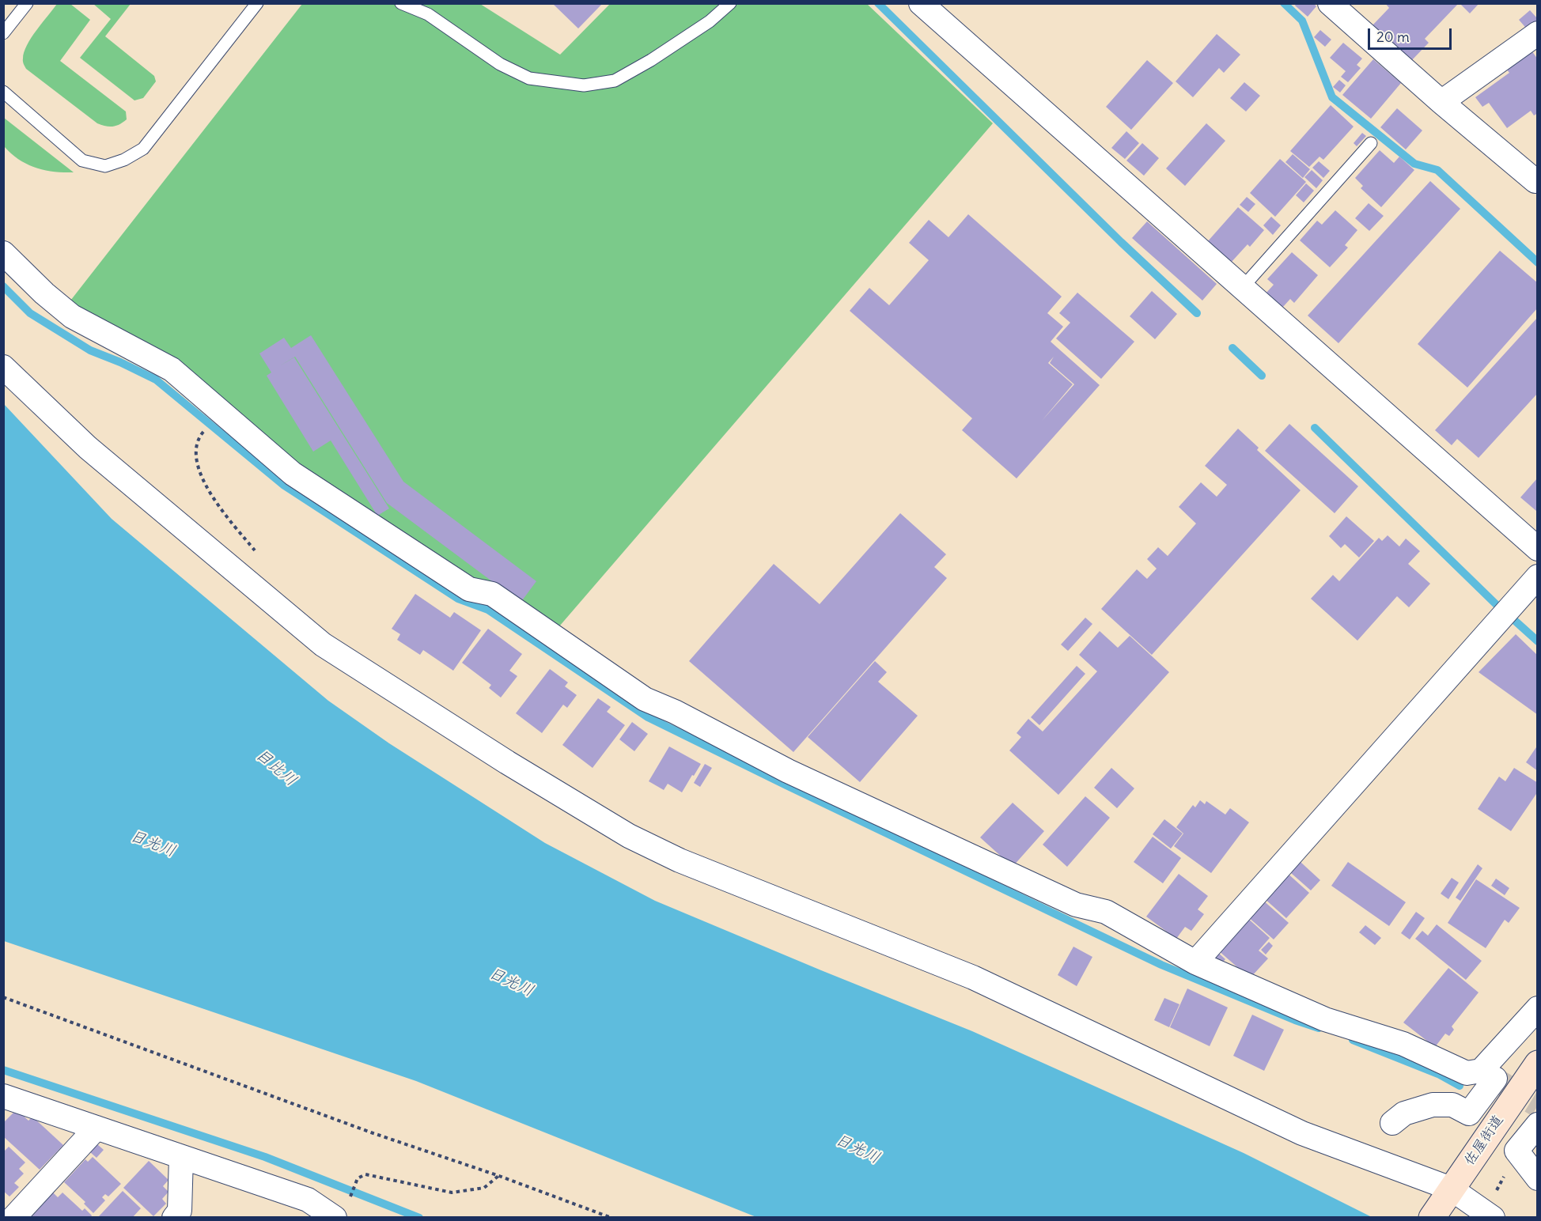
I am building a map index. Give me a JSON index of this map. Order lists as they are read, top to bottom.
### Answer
{
  "streets": {
    "street": ["佐屋街道"]
  },
  "water": ["目比川", "日光川"],
  "scale_bar": "20 m"
}
